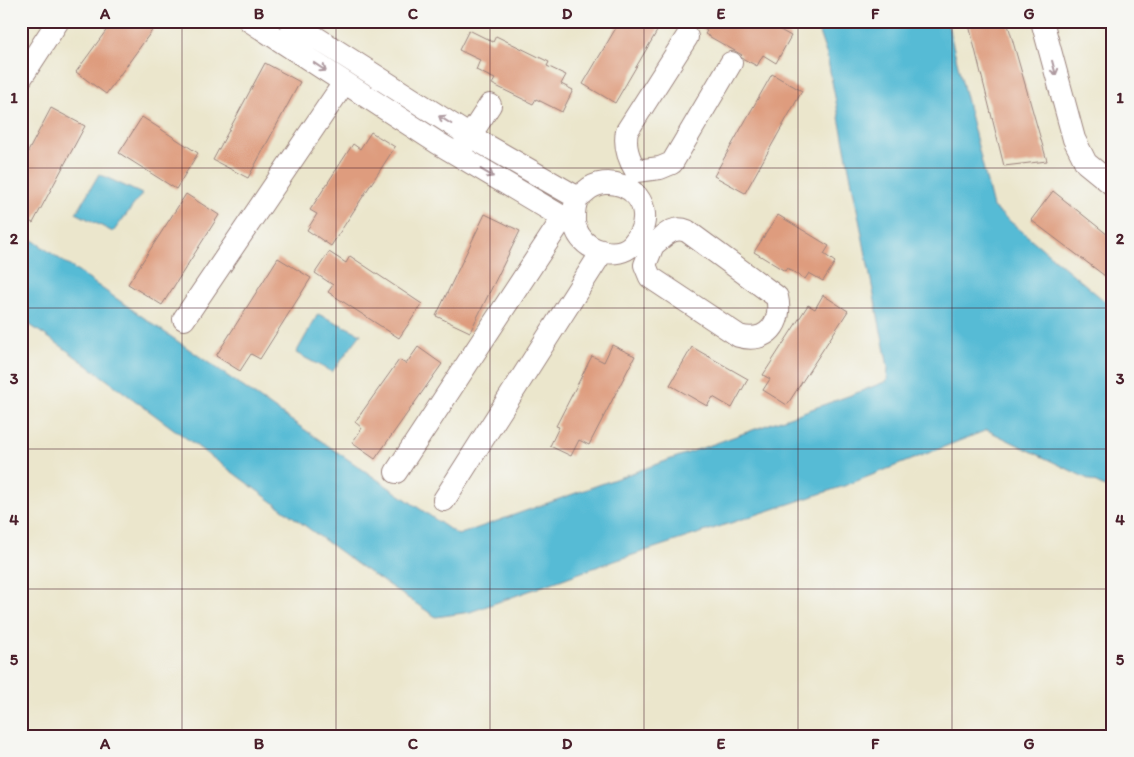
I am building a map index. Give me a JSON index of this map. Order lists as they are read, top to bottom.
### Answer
{
  "grid": {
    "columns": [
      "A",
      "B",
      "C",
      "D",
      "E",
      "F",
      "G"
    ],
    "rows": [
      "1",
      "2",
      "3",
      "4",
      "5"
    ]
  }
}
